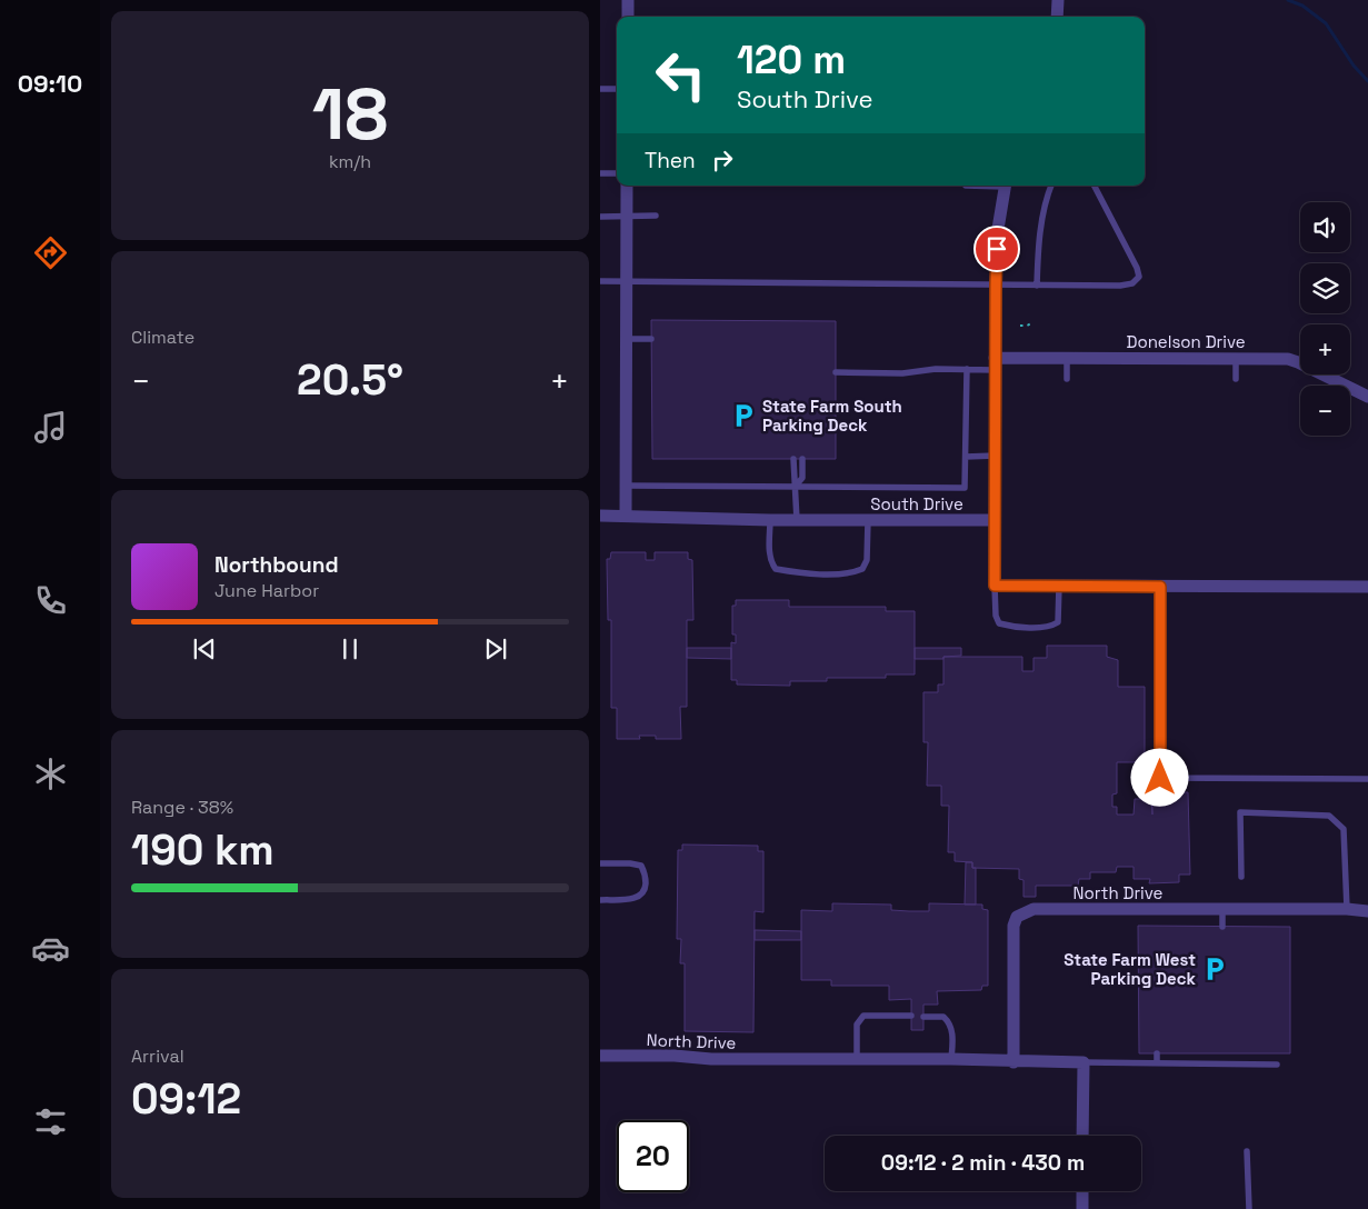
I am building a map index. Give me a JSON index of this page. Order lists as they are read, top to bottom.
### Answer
{
  "streets": {
    "street": ["Donelson Drive", "South Drive", "North Drive"]
  },
  "places": {
    "parking": ["State Farm South Parking Deck", "State Farm West Parking Deck"]
  },
  "page": {
    "tabs": "09:10",
    "tile": [
      ["18", "km/h"],
      "Climate",
      ["Range · 38%", "190 km"],
      ["Arrival", "09:12"]
    ],
    "turn": ["120 m", "South Drive"],
    "then": "Then",
    "map_buttons": ["+", "−"],
    "heat": ["−", "20.5°", "+"],
    "song": ["Northbound", "June Harbor"],
    "limit": "20",
    "trip": "09:12 · 2 min · 430 m"
  }
}
